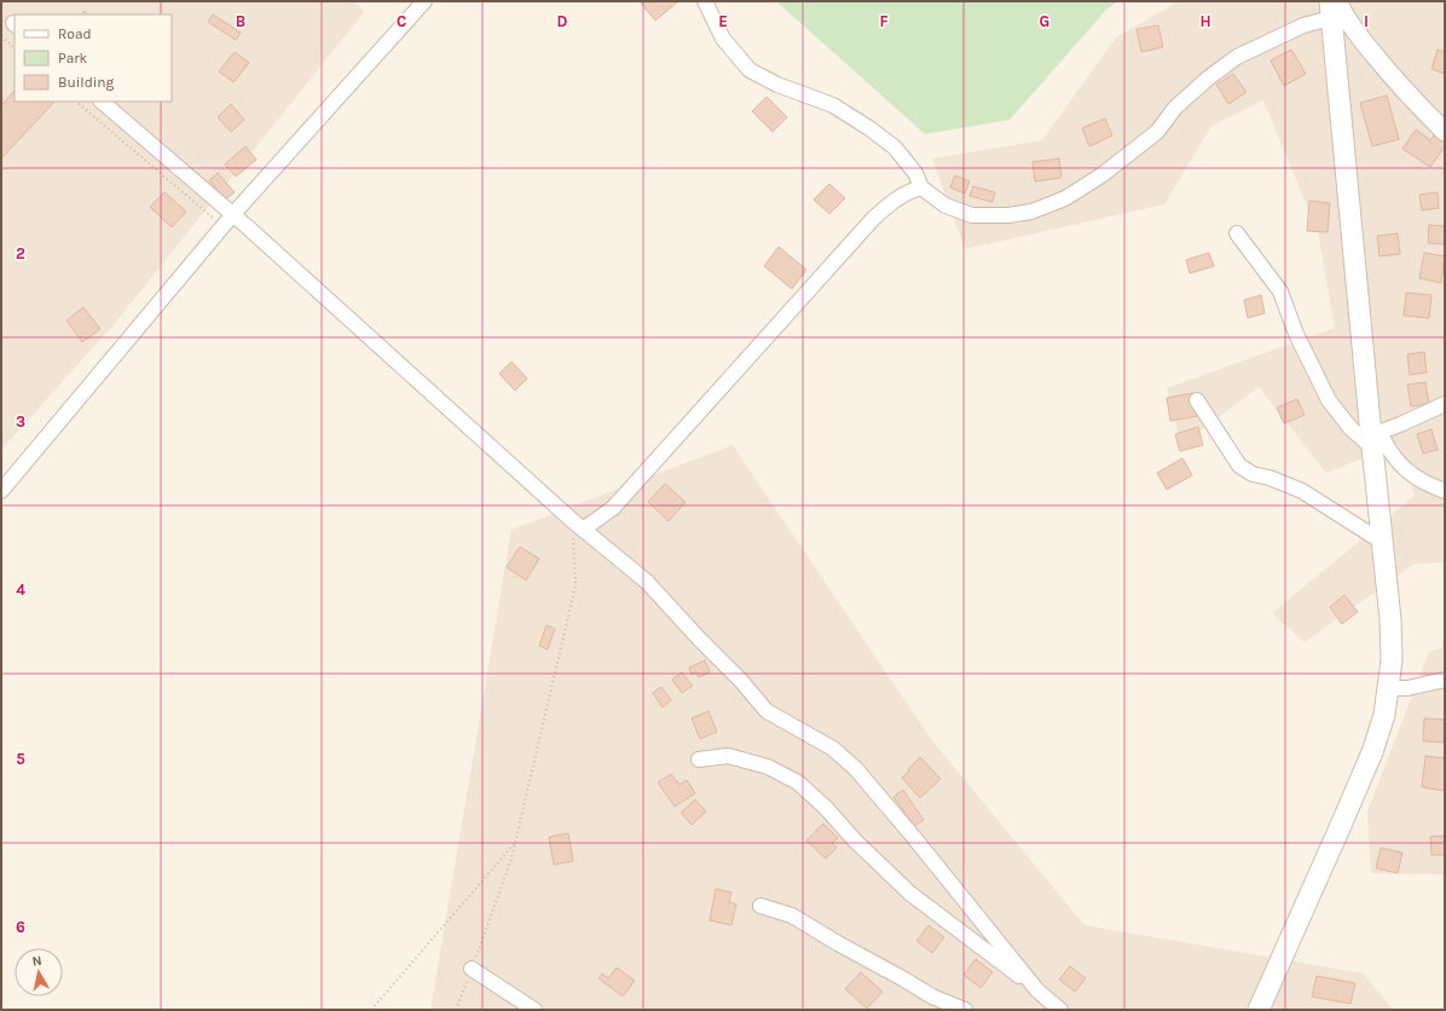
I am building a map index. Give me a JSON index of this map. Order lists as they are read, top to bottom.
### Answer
{
  "legend": ["Road", "Park", "Building"],
  "north": "top",
  "grid": {
    "columns": [
      "B",
      "C",
      "D",
      "E",
      "F",
      "G",
      "H",
      "I"
    ],
    "rows": [
      "2",
      "3",
      "4",
      "5",
      "6"
    ]
  }
}
